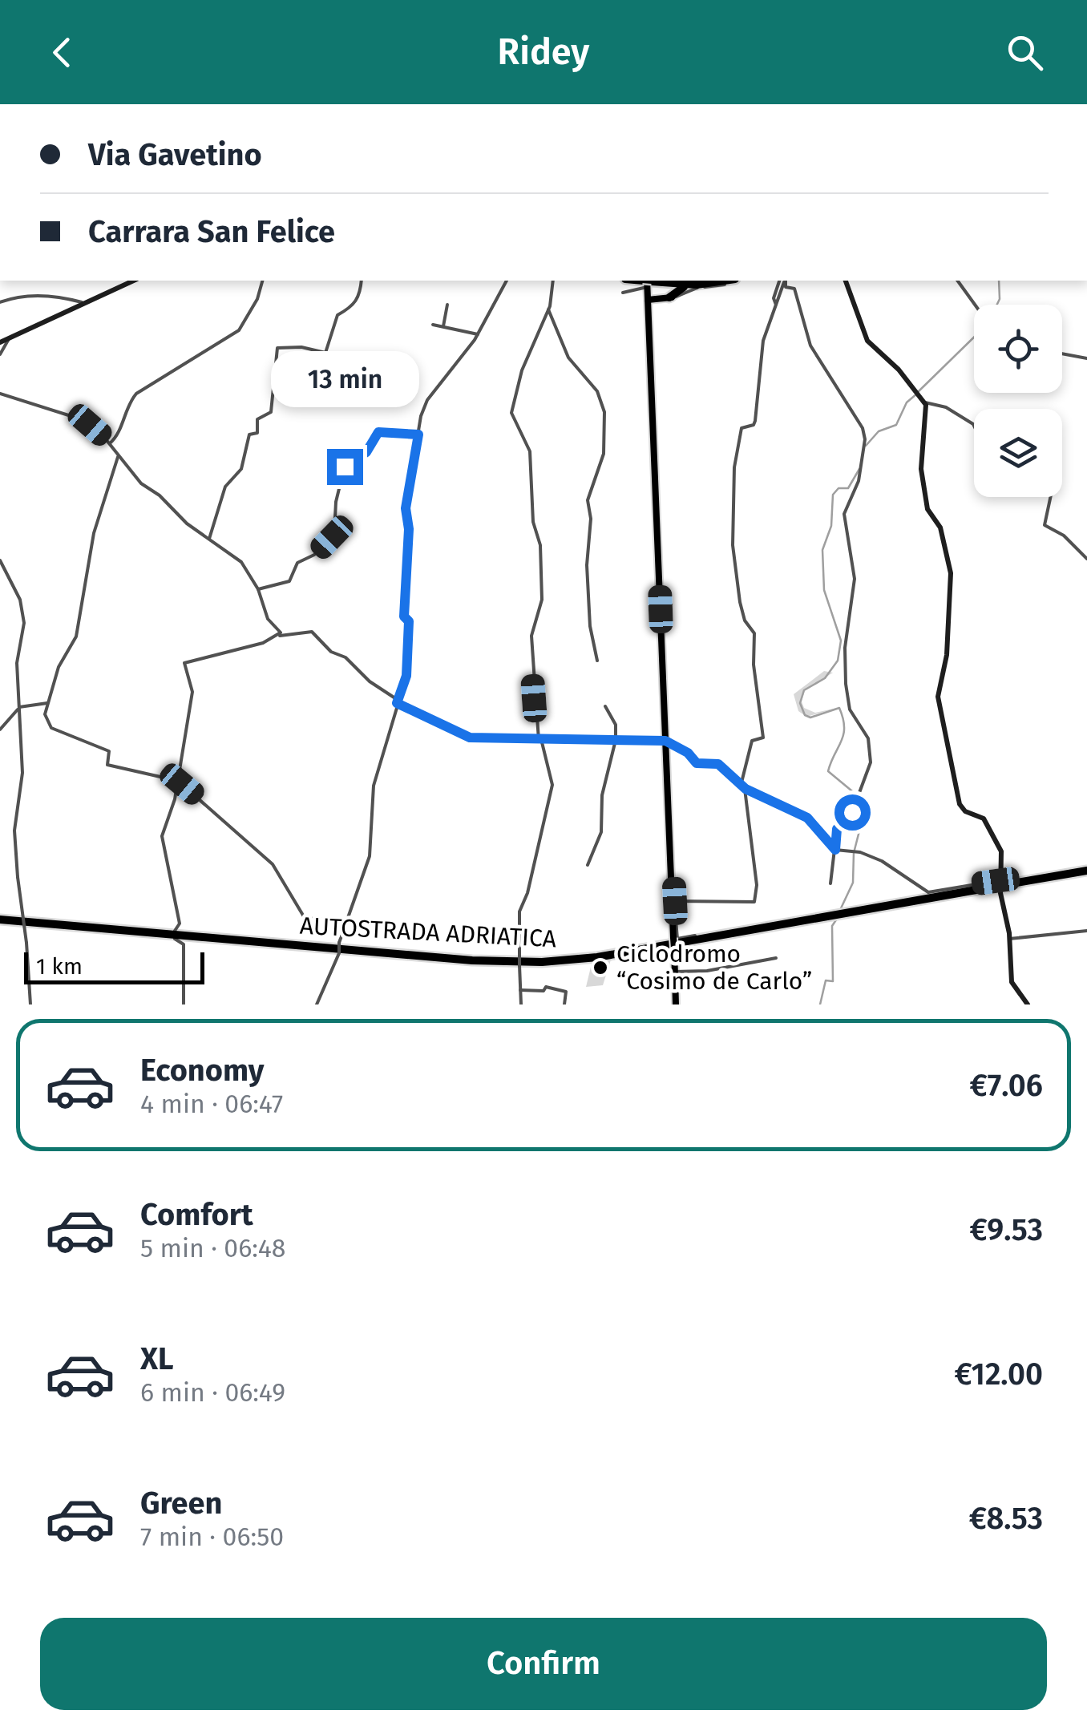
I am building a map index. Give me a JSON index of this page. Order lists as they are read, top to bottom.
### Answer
{
  "streets": {
    "highway": ["AUTOSTRADA ADRIATICA"]
  },
  "places": ["Ciclodromo “Cosimo de Carlo”"],
  "scale_bar": "1 km",
  "page": {
    "header": "Ridey",
    "banner": ["Via Gavetino", "Carrara San Felice"],
    "bubble": "13 min",
    "scale": "1 km",
    "list": [
      {
        "name": "Economy",
        "note": "4 min · 06:47",
        "value": "€7.06"
      },
      {
        "name": "Comfort",
        "note": "5 min · 06:48",
        "value": "€9.53"
      },
      {
        "name": "XL",
        "note": "6 min · 06:49",
        "value": "€12.00"
      },
      {
        "name": "Green",
        "note": "7 min · 06:50",
        "value": "€8.53"
      }
    ],
    "buttons": "Confirm"
  }
}
